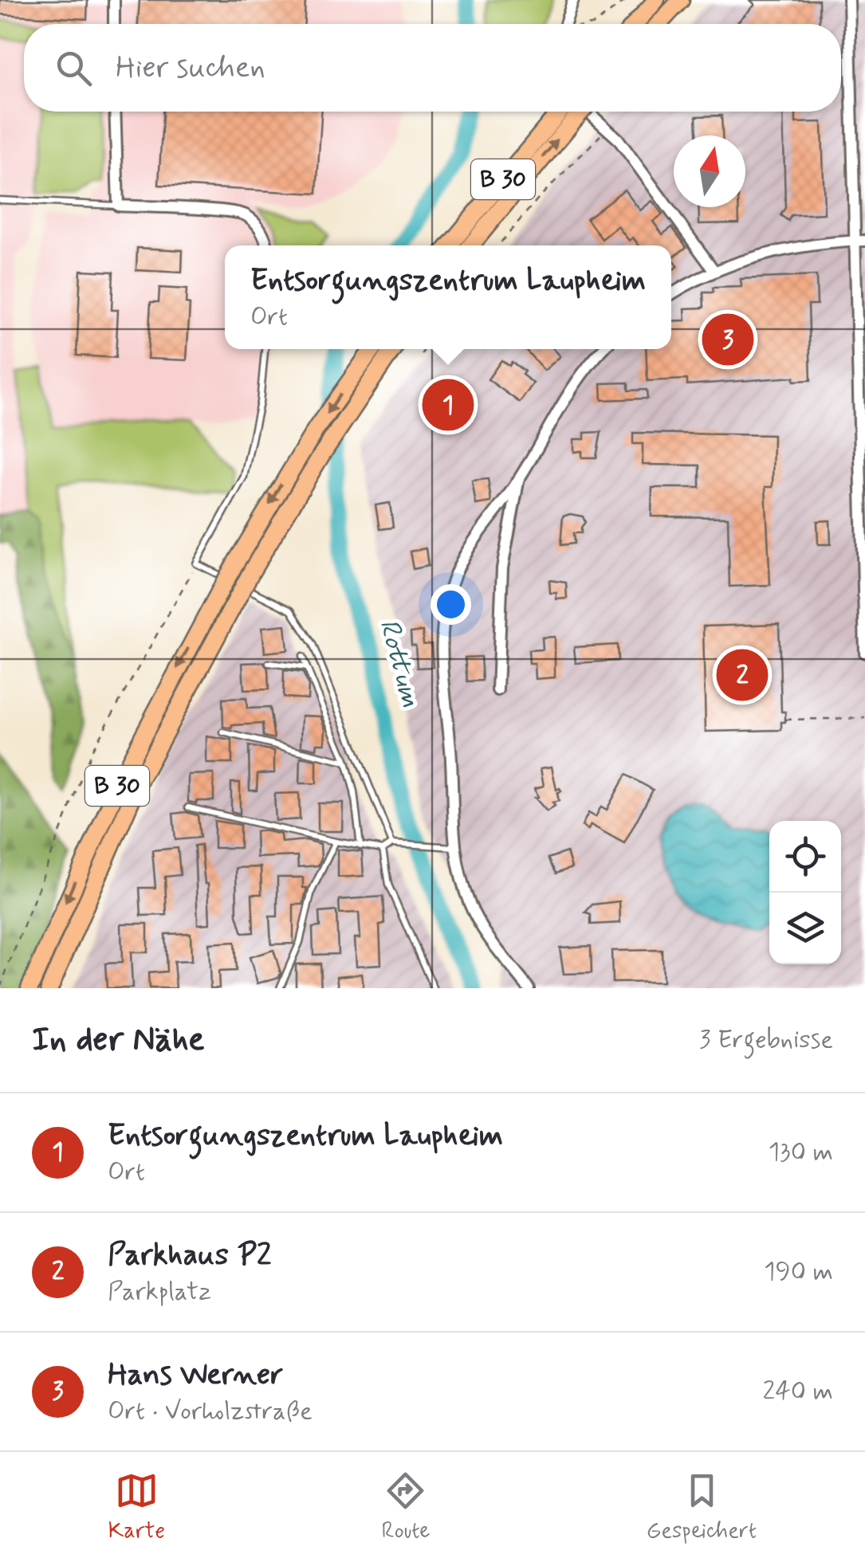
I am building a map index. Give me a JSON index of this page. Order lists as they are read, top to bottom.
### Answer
{
  "streets": {
    "highway": ["B 30"]
  },
  "water": ["Rottum"],
  "north": "top",
  "page": {
    "search": "Hier suchen",
    "popup": ["Entsorgungszentrum Laupheim", "Ort"],
    "pins": ["3", "1", "2"],
    "heading": ["In der Nähe", "3 Ergebnisse"],
    "list": [
      {
        "mark": "1",
        "name": "Entsorgungszentrum Laupheim",
        "note": "Ort",
        "value": "130 m"
      },
      {
        "mark": "2",
        "name": "Parkhaus P2",
        "note": "Parkplatz",
        "value": "190 m"
      },
      {
        "mark": "3",
        "name": "Hans Werner",
        "note": "Ort · Vorholzstraße",
        "value": "240 m"
      }
    ],
    "nav": ["Karte", "Route", "Gespeichert"]
  }
}
